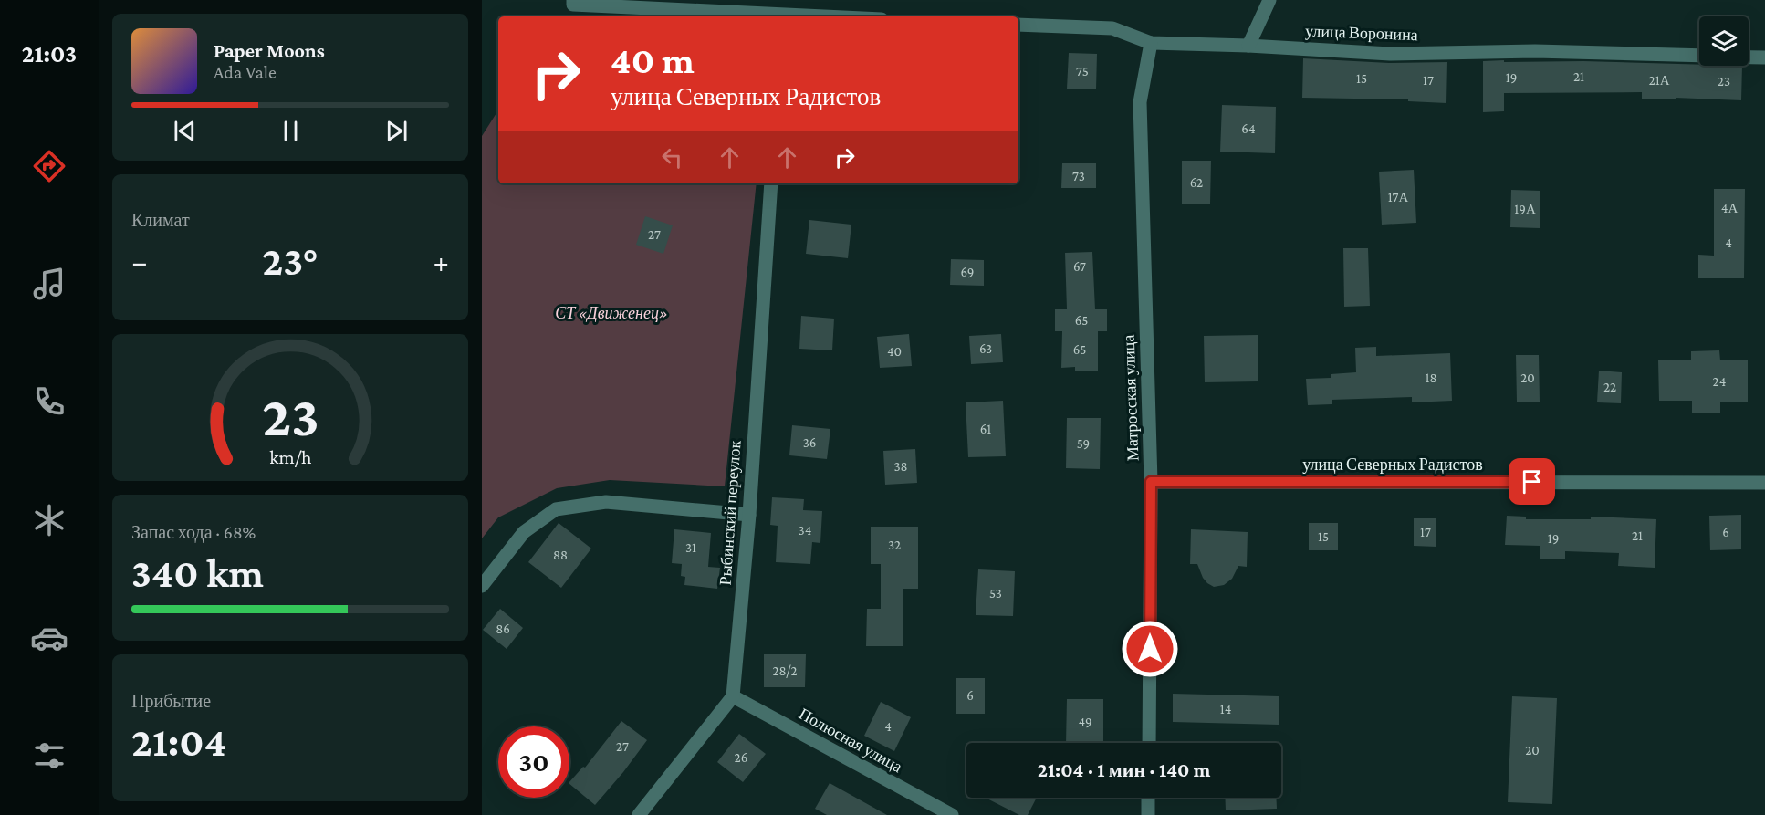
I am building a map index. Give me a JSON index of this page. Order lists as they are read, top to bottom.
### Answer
{
  "streets": {
    "street": [
      "улица Воронина",
      "Матросская улица",
      "улица Северных Радистов",
      "Рыбинский переулок",
      "Полюсная улица"
    ]
  },
  "crossings": [
    ["улица Воронина", "Матросская улица"],
    ["Матросская улица", "улица Северных Радистов"],
    ["Рыбинский переулок", "Полюсная улица"]
  ],
  "parks": ["СТ «Движенец»"],
  "house_numbers": [
    "75",
    "21",
    "19",
    "15",
    "17",
    "21А",
    "23",
    "64",
    "73",
    "62",
    "17А",
    "4А",
    "19А",
    "27",
    "4",
    "67",
    "69",
    "65",
    "63",
    "65",
    "40",
    "18",
    "20",
    "24",
    "22",
    "61",
    "36",
    "59",
    "38",
    "34",
    "17",
    "6",
    "21",
    "15",
    "19",
    "32",
    "31",
    "88",
    "53",
    "86",
    "28/2",
    "6",
    "14",
    "49",
    "4",
    "27",
    "20",
    "26"
  ],
  "page": {
    "tabs": "21:03",
    "turn": ["40 m", "улица Северных Радистов"],
    "song": ["Paper Moons", "Ada Vale"],
    "tile": [
      "Климат",
      ["Запас хода · 68%", "340 km"],
      ["Прибытие", "21:04"]
    ],
    "heat": ["−", "23°", "+"],
    "limit": "30",
    "trip": "21:04 · 1 мин · 140 m",
    "gauge": ["23", "km/h"]
  }
}
